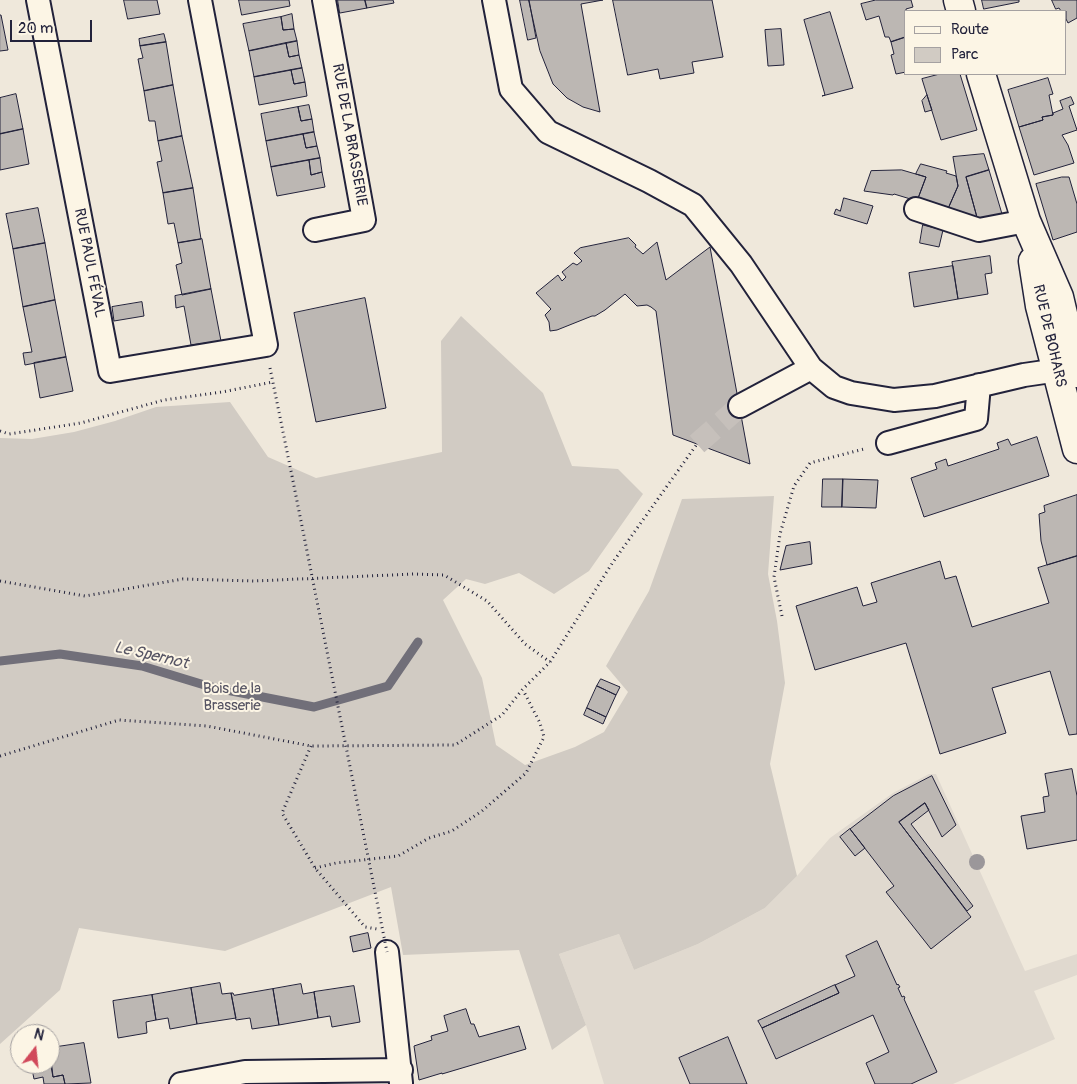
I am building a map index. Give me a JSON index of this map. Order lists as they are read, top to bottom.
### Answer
{
  "streets": {
    "main road": ["RUE DE BOHARS"],
    "street": ["RUE DE LA BRASSERIE", "RUE PAUL FÉVAL"]
  },
  "water": ["Le Spernot"],
  "parks": ["Bois de la Brasserie"],
  "legend": ["Route", "Parc"],
  "scale_bar": "20 m",
  "north": "top"
}
